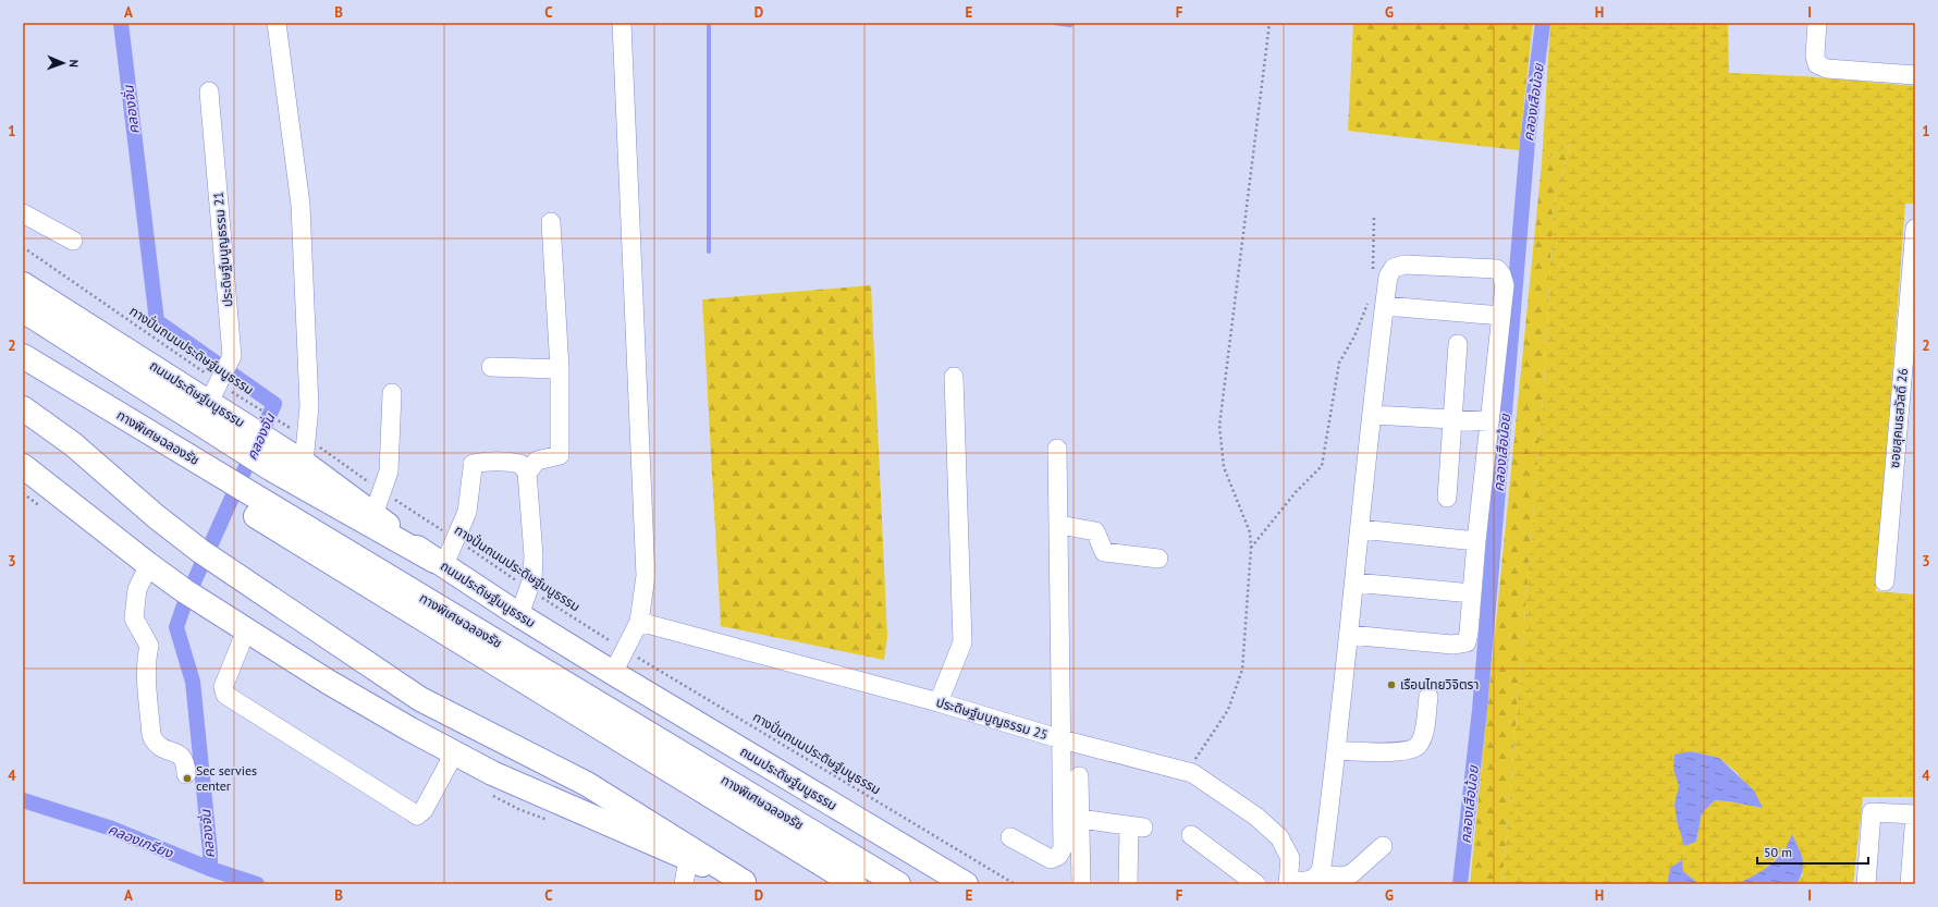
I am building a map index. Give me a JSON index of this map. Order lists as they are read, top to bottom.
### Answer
{
  "streets": {
    "main road": ["ถนนประดิษฐ์มนูธรรม", "ทางพิเศษฉลองรัช"],
    "street": ["ประดิษฐ์มนูญธรรม 21", "ซอยสุคนธสวัสดิ์ 26", "ประดิษฐ์มนูญธรรม 25"],
    "path": ["ทางปั่นถนนประดิษฐ์มนูธรรม"]
  },
  "crossings": [
    ["ประดิษฐ์มนูญธรรม 21", "ทางปั่นถนนประดิษฐ์มนูธรรม"],
    ["ประดิษฐ์มนูญธรรม 21", "ถนนประดิษฐ์มนูธรรม"],
    ["ทางปั่นถนนประดิษฐ์มนูธรรม", "ถนนประดิษฐ์มนูธรรม"]
  ],
  "water": ["คลองเสือน้อย", "คลองจั่น", "คลองเกรียง"],
  "places": ["เรือนไทยวิจิตรา", "Sec servies center"],
  "scale_bar": "50 m",
  "north": "right",
  "grid": {
    "columns": [
      "A",
      "B",
      "C",
      "D",
      "E",
      "F",
      "G",
      "H",
      "I"
    ],
    "rows": [
      "1",
      "2",
      "3",
      "4"
    ]
  }
}
